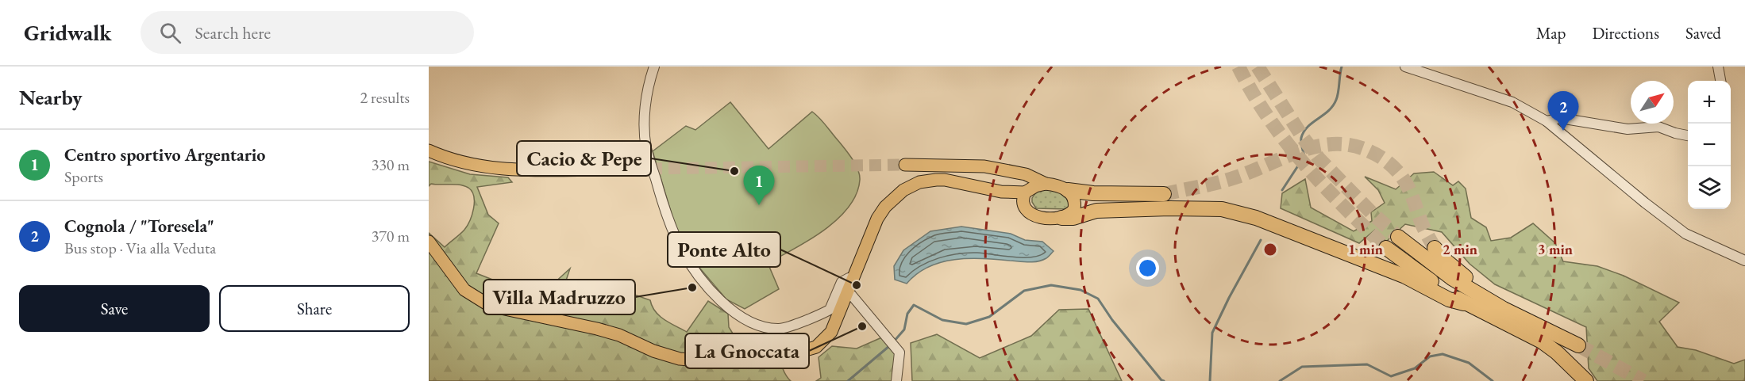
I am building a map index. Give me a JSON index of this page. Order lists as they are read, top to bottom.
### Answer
{
  "places": [
    "Cacio & Pepe",
    "Ponte Alto",
    "Villa Madruzzo",
    "La Gnoccata"
  ],
  "north": "top right",
  "page": {
    "header": "Gridwalk",
    "search": "Search here",
    "nav": ["Map", "Directions", "Saved"],
    "heading": ["Nearby", "2 results"],
    "map_buttons": ["+", "−"],
    "pins": ["2", "1"],
    "list": [
      {
        "mark": "1",
        "name": "Centro sportivo Argentario",
        "note": "Sports",
        "value": "330 m"
      },
      {
        "mark": "2",
        "name": "Cognola / \"Toresela\"",
        "note": "Bus stop · Via alla Veduta",
        "value": "370 m"
      }
    ],
    "buttons": ["Save", "Share"]
  },
  "rings": ["1 min", "2 min", "3 min"]
}
